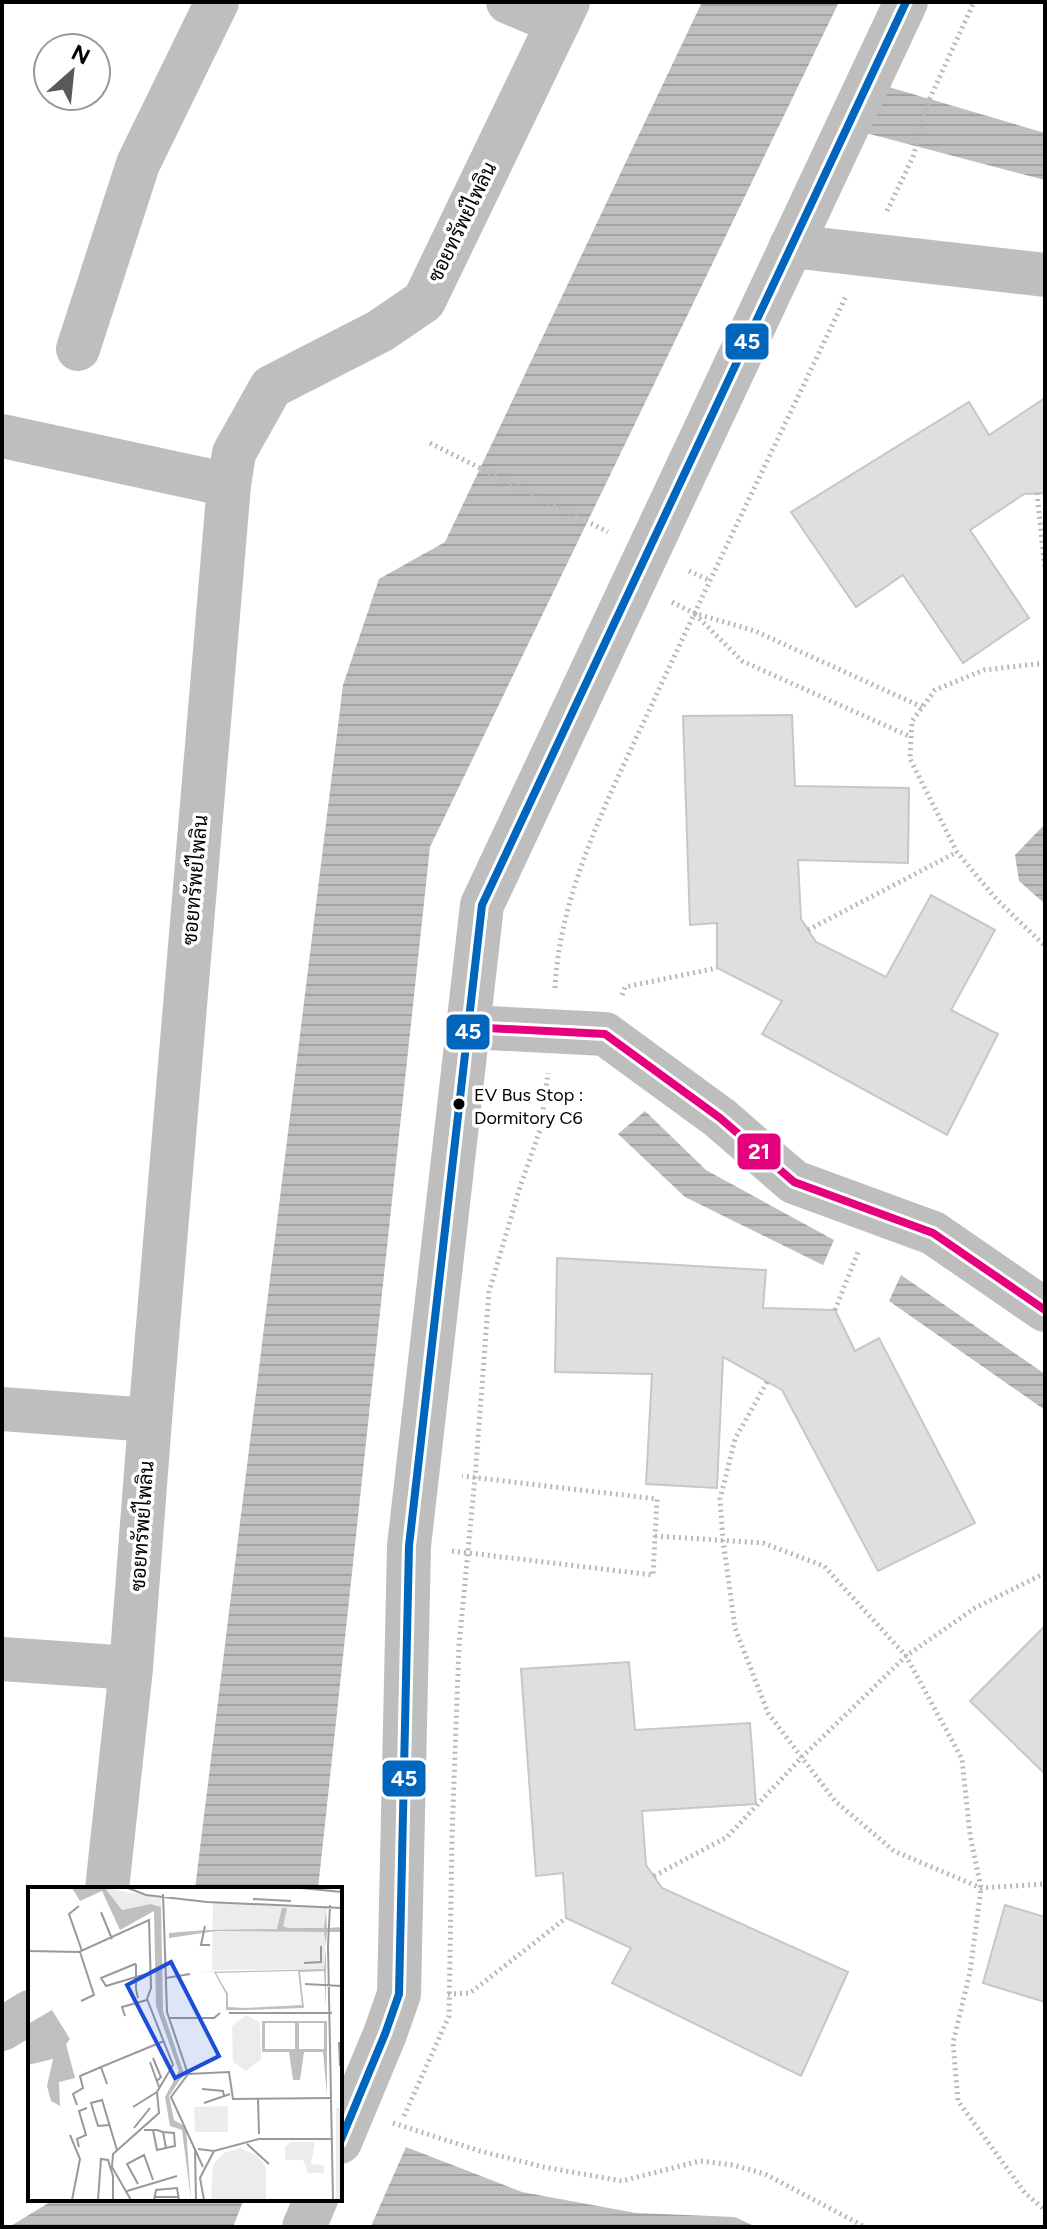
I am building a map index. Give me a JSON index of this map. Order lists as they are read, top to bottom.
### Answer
{
  "streets": {
    "street": ["ซอยทรัพย์ไพลิน"]
  },
  "places": ["EV Bus Stop : Dormitory C6"],
  "lines": ["transit line 45", "transit line 21"],
  "north": "top right"
}
